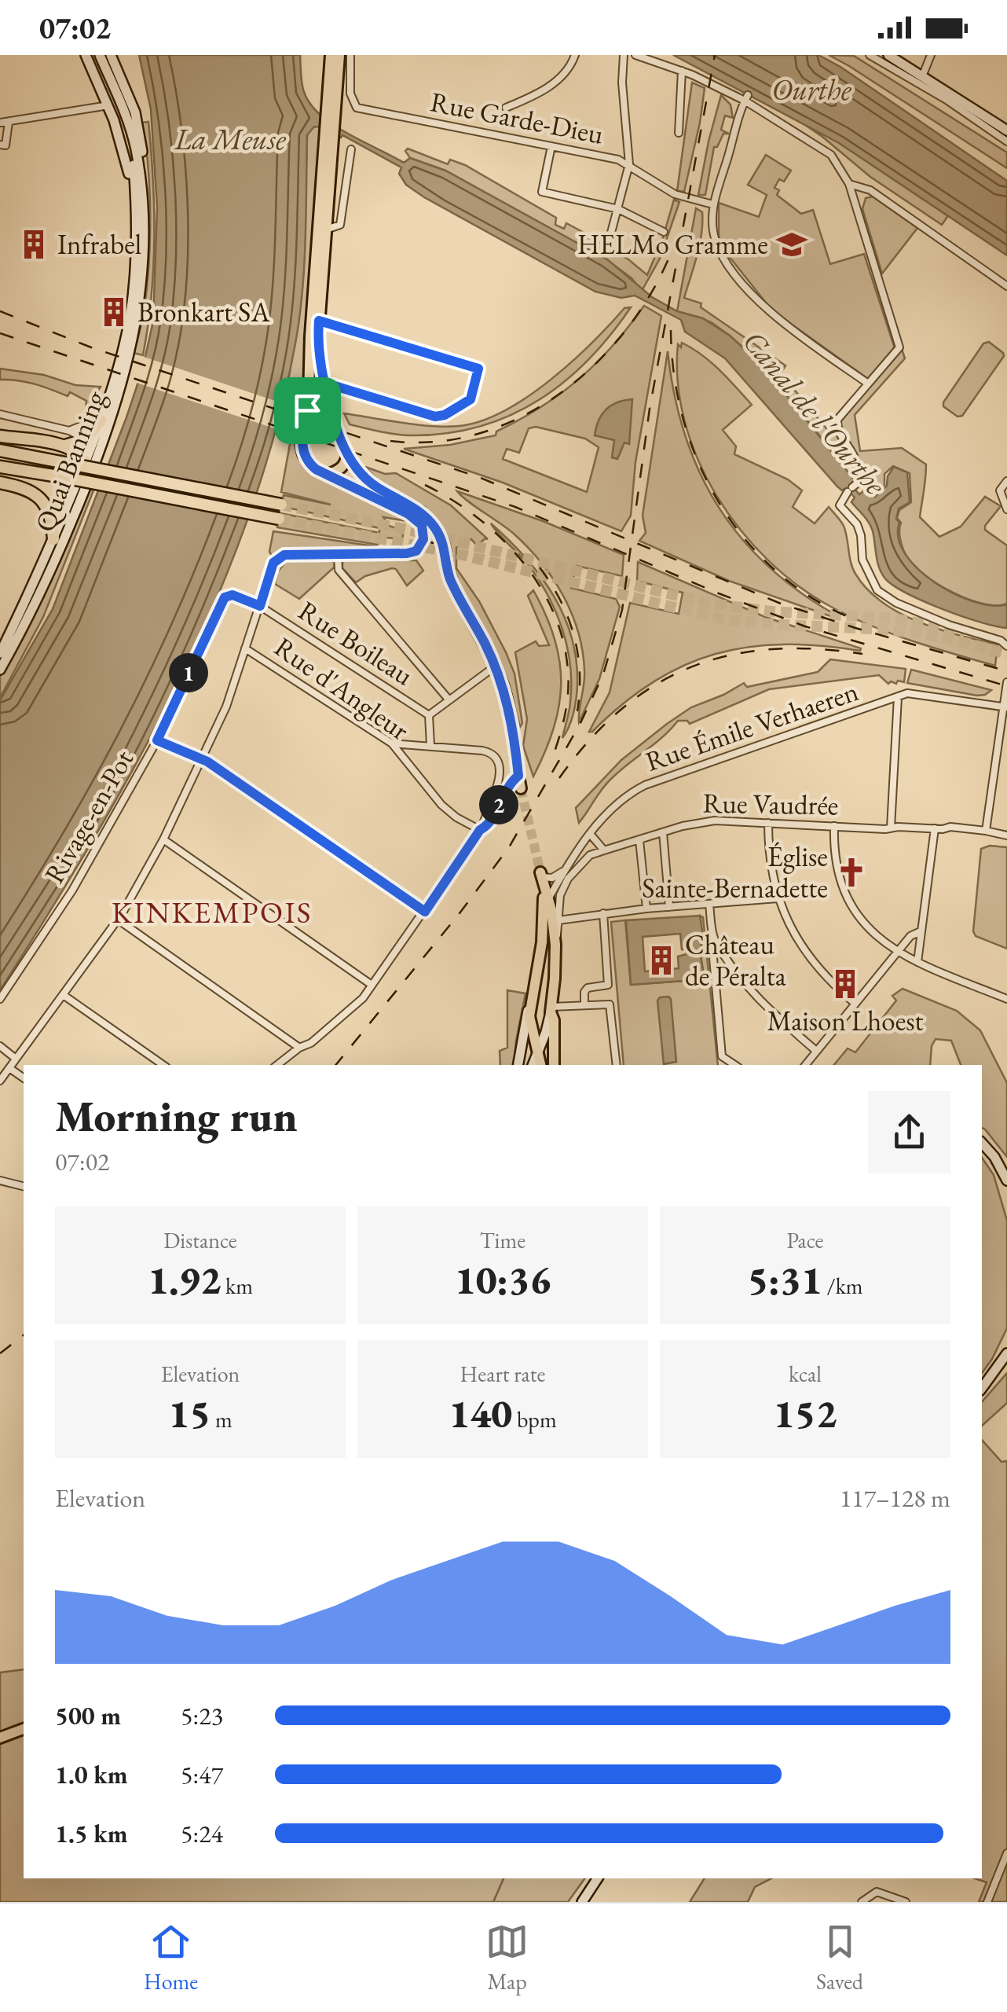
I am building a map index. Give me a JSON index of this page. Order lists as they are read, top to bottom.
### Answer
{
  "streets": {
    "main road": ["Quai Banning"],
    "street": [
      "Rue Garde-Dieu",
      "Rue Boileau",
      "Rue d'Angleur",
      "Rue Émile Verhaeren",
      "Rue Vaudrée",
      "Rivage-en-Pot"
    ]
  },
  "crossings": [
    ["Rue Boileau", "Rivage-en-Pot"]
  ],
  "districts": ["KINKEMPOIS"],
  "water": ["Ourthe", "La Meuse", "Canal de l'Ourthe"],
  "places": {
    "building": [
      "Infrabel",
      "Bronkart SA",
      "Château de Péralta",
      "Maison Lhoest"
    ],
    "school or university": ["HELMo Gramme"],
    "church": ["Église Sainte-Bernadette"]
  },
  "page": {
    "status": "07:02",
    "pins": ["1", "2"],
    "heading": ["Morning run", "07:02"],
    "stats": [
      ["Distance", "1.92 km"],
      ["Time", "10:36"],
      ["Pace", "5:31 /km"],
      ["Elevation", "15 m"],
      ["Heart rate", "140 bpm"],
      ["kcal", "152"]
    ],
    "chart": ["Elevation", "117–128 m"],
    "list": [
      {
        "name": "500 m",
        "note": "5:23"
      },
      {
        "name": "1.0 km",
        "note": "5:47"
      },
      {
        "name": "1.5 km",
        "note": "5:24"
      }
    ],
    "tabs": ["Home", "Map", "Saved"]
  }
}
